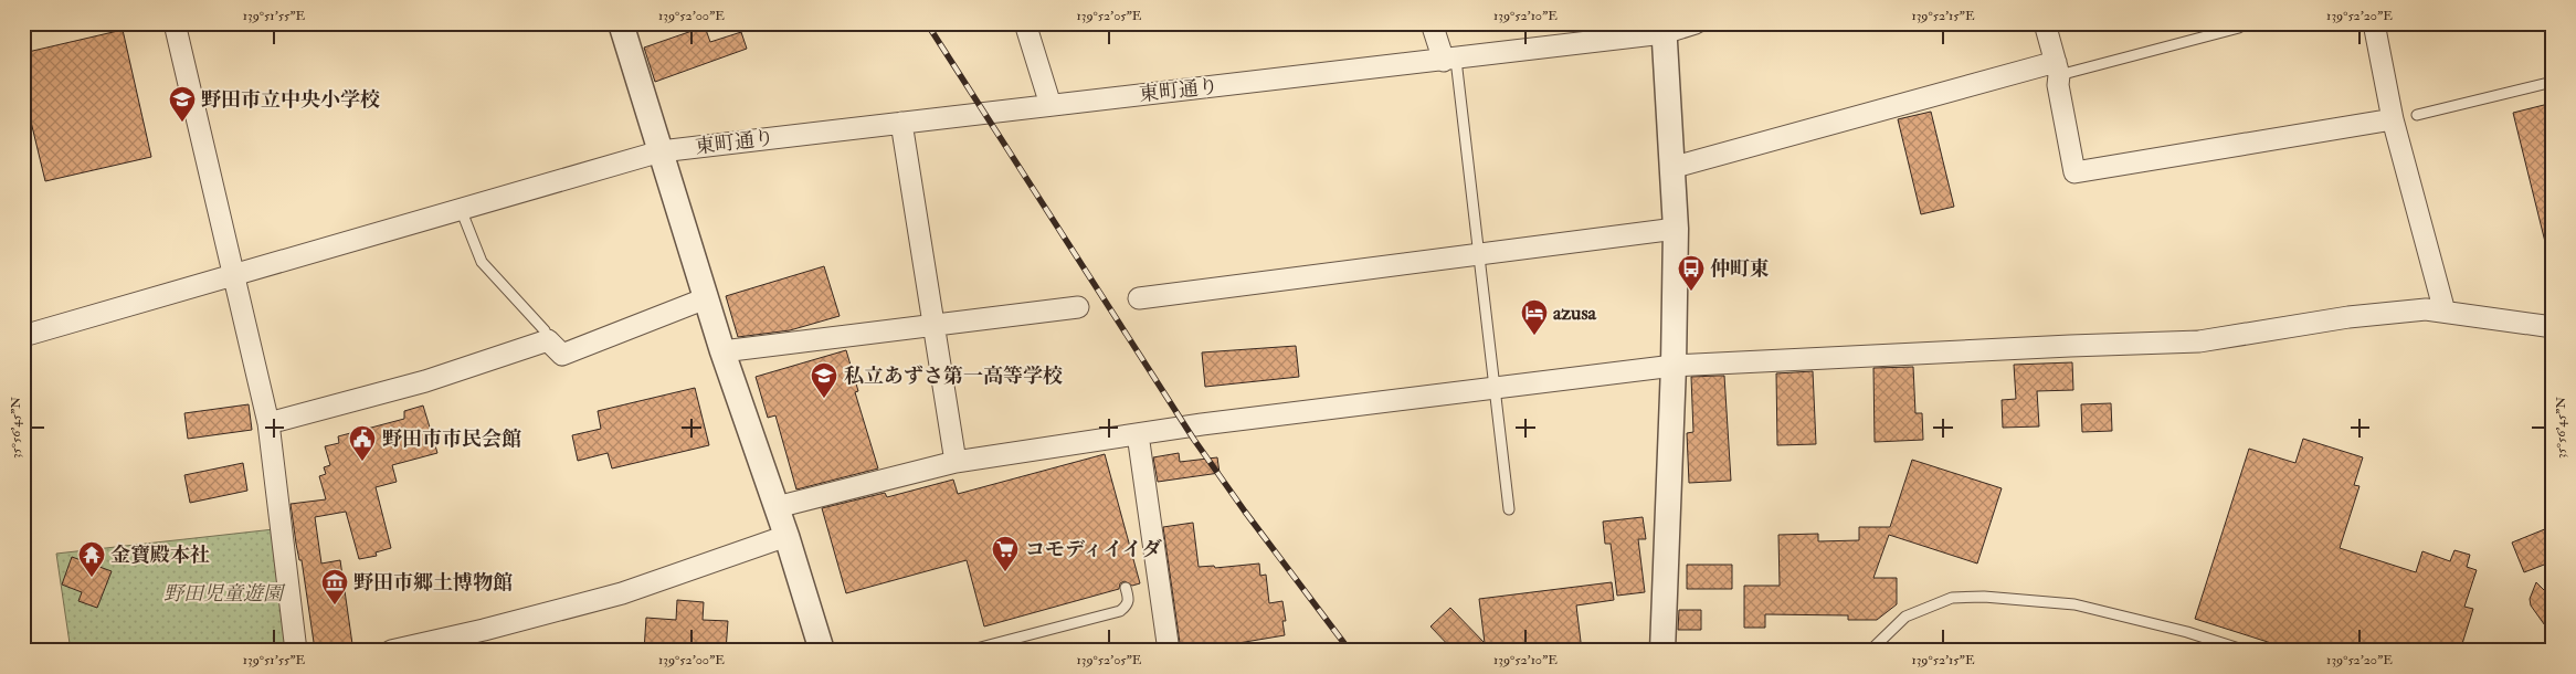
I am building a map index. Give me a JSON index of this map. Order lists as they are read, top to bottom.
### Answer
{
  "streets": {
    "street": ["東町通り"]
  },
  "parks": ["野田児童遊園"],
  "places": {
    "school or university": ["野田市立中央小学校", "私立あずさ第一高等学校"],
    "bus stop": ["仲町東"],
    "hotel": ["azusa"],
    "public building": ["野田市市民会館"],
    "supermarket": ["コモディイイダ"],
    "temple": ["金寶殿本社"],
    "museum": ["野田市郷土博物館"]
  },
  "coordinates": [
    "139°51'55\"E",
    "139°52'00\"E",
    "139°52'05\"E",
    "139°52'10\"E",
    "139°52'15\"E",
    "139°52'20\"E",
    "35°56'45\"N"
  ]
}
